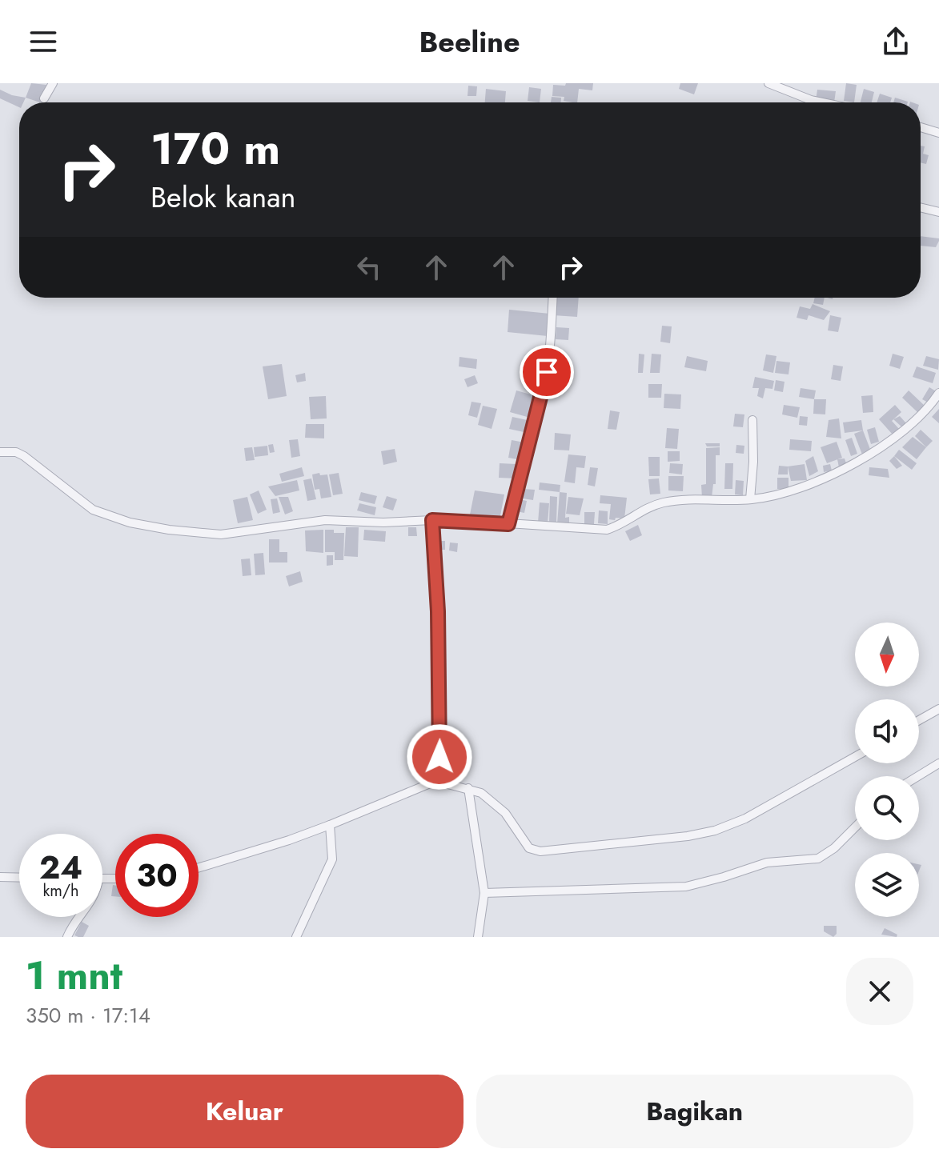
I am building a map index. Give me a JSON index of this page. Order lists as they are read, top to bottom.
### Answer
{
  "north": "bottom",
  "page": {
    "header": "Beeline",
    "turn": ["170 m", "Belok kanan"],
    "speed": "24 km/h",
    "limit": "30",
    "heading": ["1 mnt", "350 m · 17:14"],
    "buttons": ["Keluar", "Bagikan"]
  }
}
